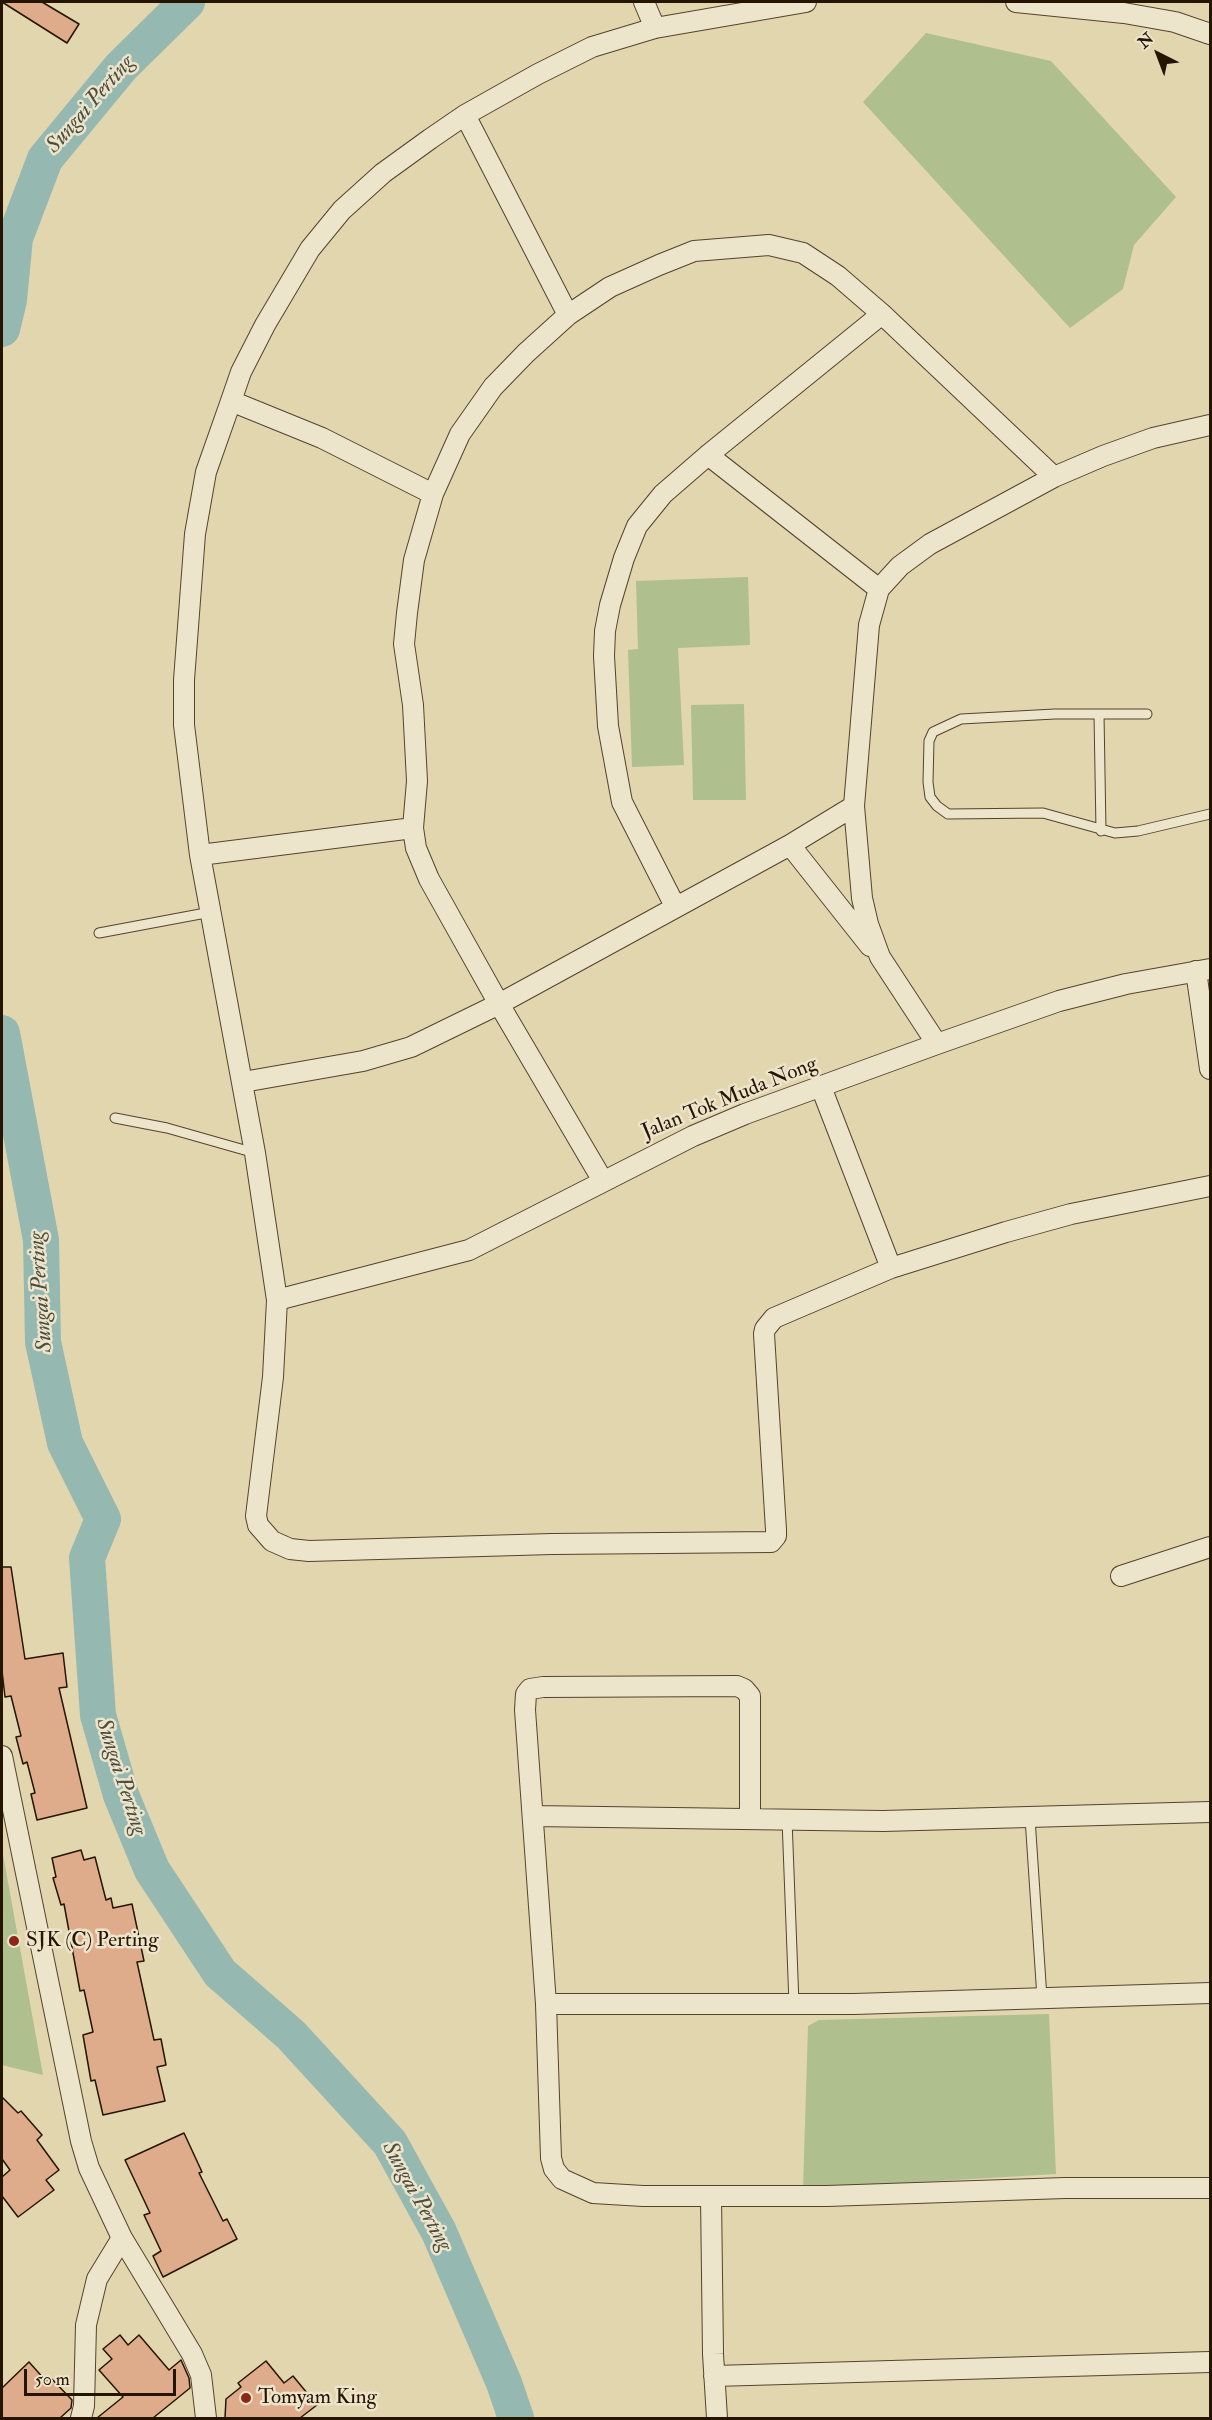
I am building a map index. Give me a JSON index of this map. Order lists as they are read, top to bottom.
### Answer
{
  "streets": {
    "street": ["Jalan Tok Muda Nong"]
  },
  "water": ["Sungai Perting"],
  "places": ["SJK (C) Perting", "Tomyam King"],
  "scale_bar": "50 m",
  "north": "top left"
}
